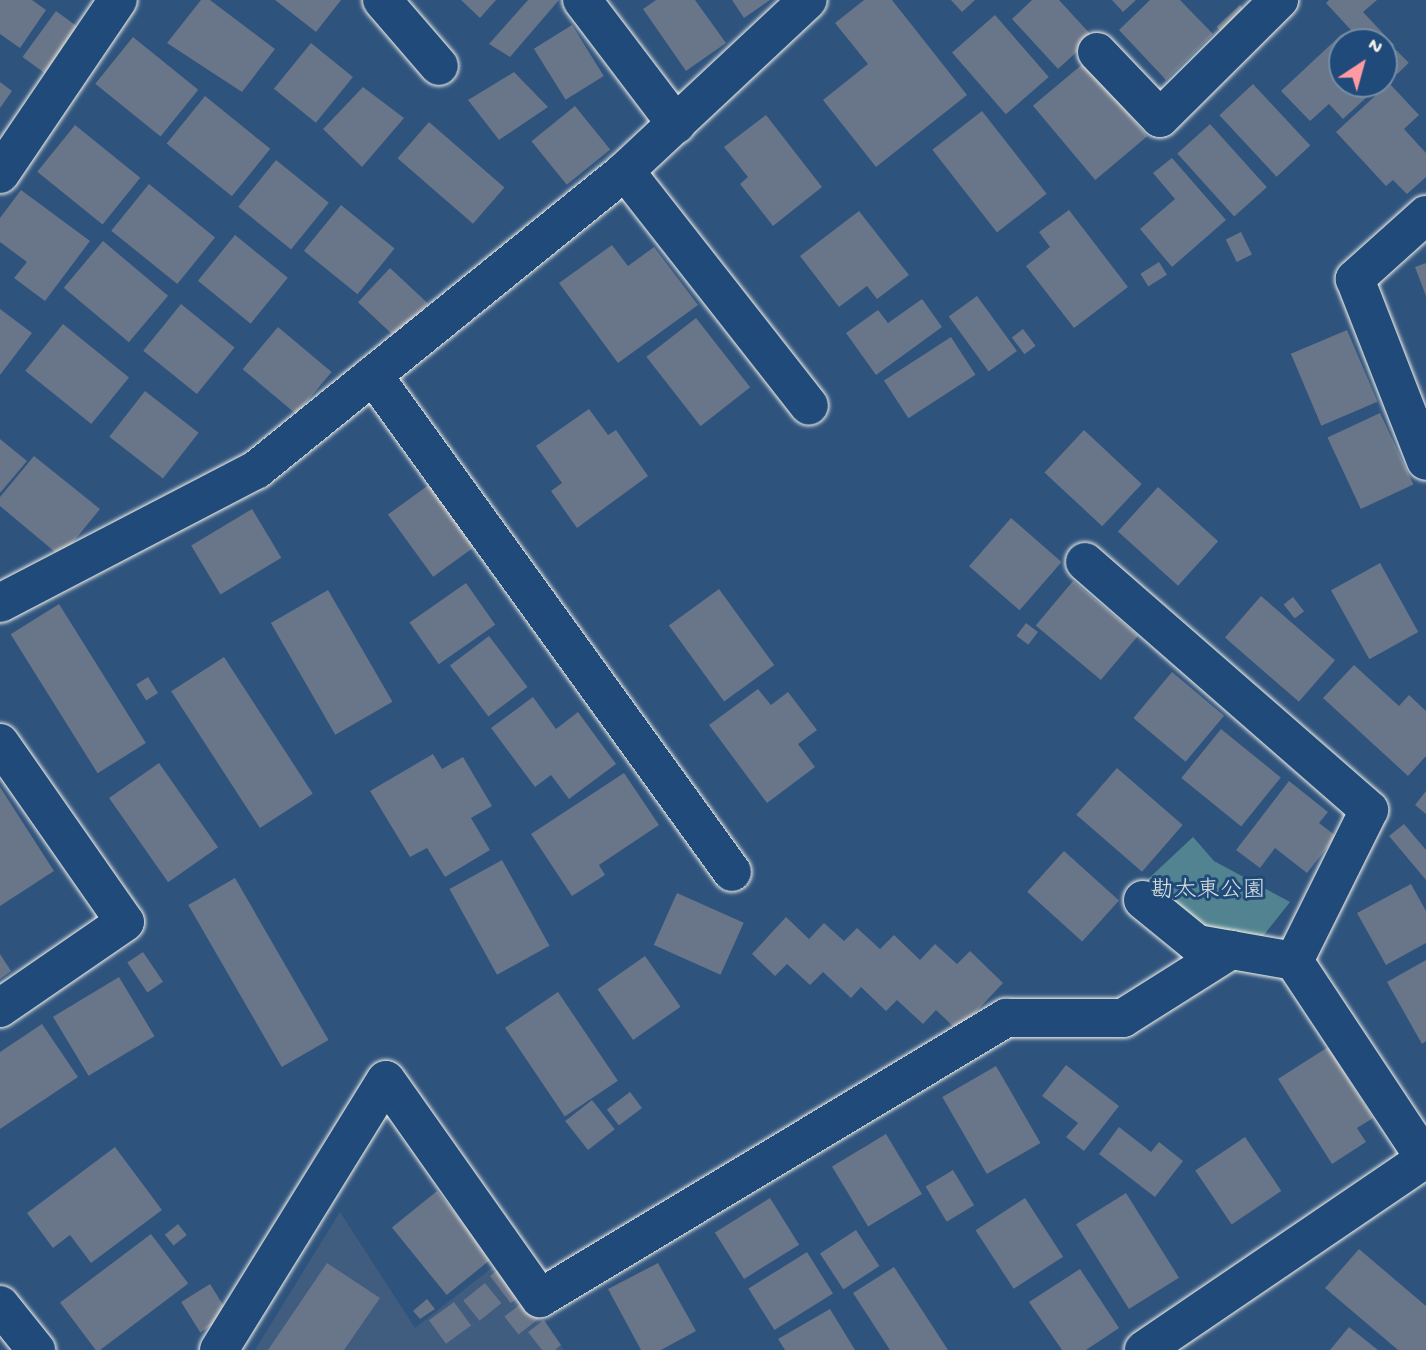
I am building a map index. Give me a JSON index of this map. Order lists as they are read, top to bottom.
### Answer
{
  "parks": ["勘太東公園"],
  "north": "top right"
}
